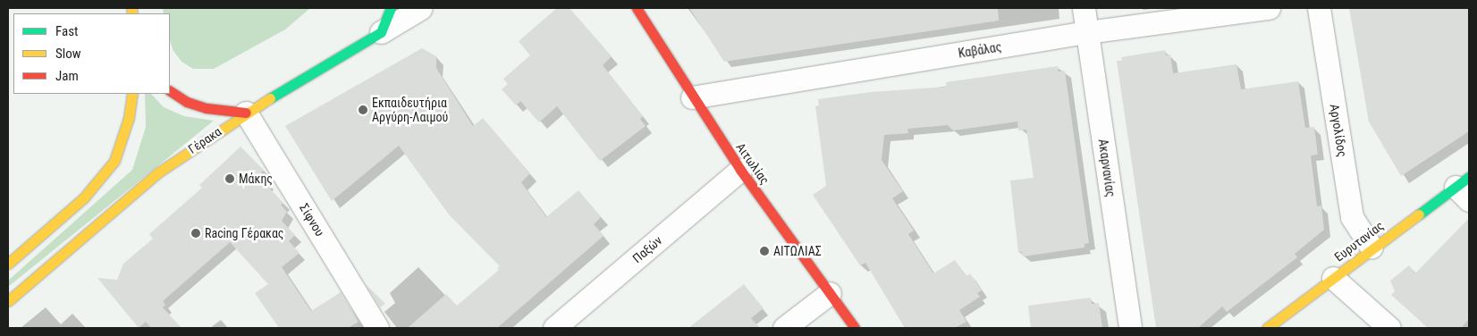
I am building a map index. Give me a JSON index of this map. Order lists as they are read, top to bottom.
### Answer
{
  "streets": {
    "street": [
      "Καβάλας",
      "Αργολίδος",
      "Γέρακα",
      "Αιτωλίας",
      "Ακαρνανίας",
      "Σίφνου",
      "Ευρυτανίας",
      "Παξών"
    ]
  },
  "crossings": [
    ["Καβάλας", "Αιτωλίας"],
    ["Καβάλας", "Ακαρνανίας"],
    ["Αργολίδος", "Ευρυτανίας"],
    ["Γέρακα", "Σίφνου"],
    ["Αιτωλίας", "Παξών"]
  ],
  "places": [
    "Εκπαιδευτήρια Αργύρη-Λαιμού",
    "Μάκης",
    "Racing Γέρακας",
    "ΑΙΤΩΛΙΑΣ"
  ],
  "legend": ["Fast", "Slow", "Jam"]
}
